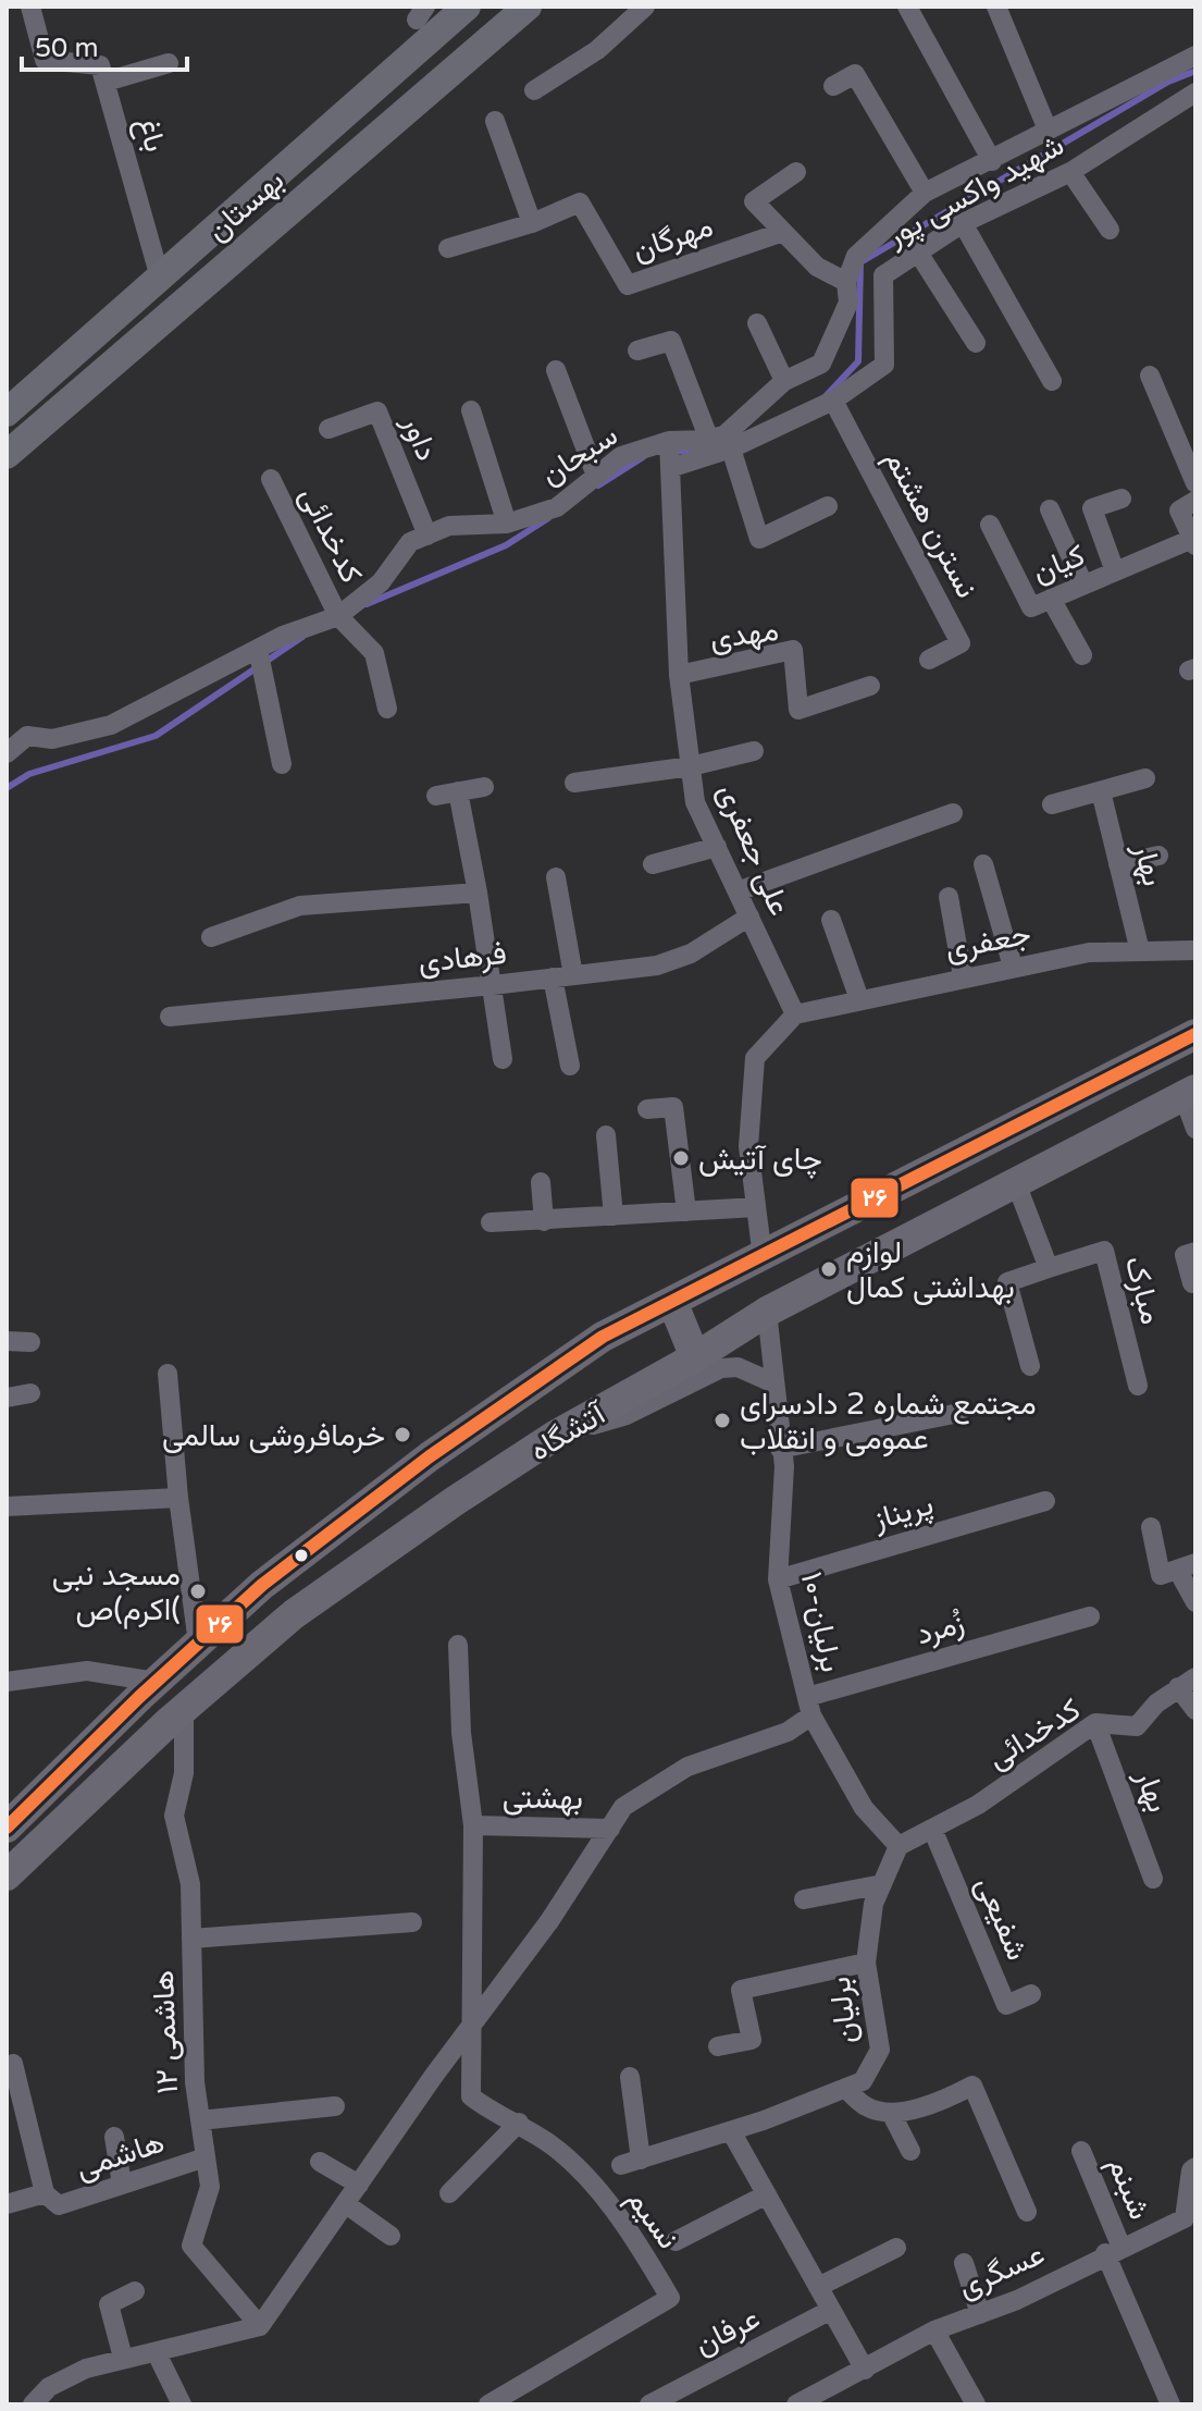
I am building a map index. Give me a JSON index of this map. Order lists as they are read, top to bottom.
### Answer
{
  "streets": {
    "main road": ["بهستان", "آتشگاه"],
    "street": [
      "باغ",
      "شهید واکسی پور",
      "مهرگان",
      "داور",
      "سبحان",
      "نسترن هشتم",
      "کدخدائی",
      "کیان",
      "مهدی",
      "علی جعفری",
      "بهار",
      "جعفری",
      "فرهادی",
      "مبارک",
      "پریناز",
      "۱۰-برلیان",
      "زُمرد",
      "بهشتی",
      "شفیعی",
      "برلیان",
      "۱۲ هاشمی",
      "هاشمی",
      "شبنم",
      "نسیم",
      "عسگری",
      "عرفان"
    ]
  },
  "crossings": [
    ["باغ", "بهستان"],
    ["شهید واکسی پور", "نسترن هشتم"],
    ["شهید واکسی پور", "علی جعفری"],
    ["داور", "سبحان"],
    ["سبحان", "کدخدائی"],
    ["سبحان", "علی جعفری"],
    ["کدخدائی", "بهار"],
    ["کدخدائی", "۱۰-برلیان"],
    ["کدخدائی", "شفیعی"],
    ["کدخدائی", "برلیان"],
    ["مهدی", "علی جعفری"],
    ["علی جعفری", "جعفری"],
    ["علی جعفری", "فرهادی"],
    ["بهار", "جعفری"],
    ["آتشگاه", "۱۲ هاشمی"],
    ["پریناز", "۱۰-برلیان"],
    ["۱۰-برلیان", "زُمرد"],
    ["۱۰-برلیان", "برلیان"],
    ["زُمرد", "بهشتی"],
    ["زُمرد", "۱۲ هاشمی"],
    ["زُمرد", "نسیم"],
    ["۱۲ هاشمی", "هاشمی"],
    ["شبنم", "عسگری"]
  ],
  "places": [
    "چای آتیش",
    "لوازم بهداشتی کمال",
    "مجتمع شماره 2 دادسرای عمومی و انقلاب",
    "خرمافروشی سالمی",
    "مسجد نبی اکرم)ص("
  ],
  "lines": ["transit line ۲۶"],
  "scale_bar": "50 m"
}
